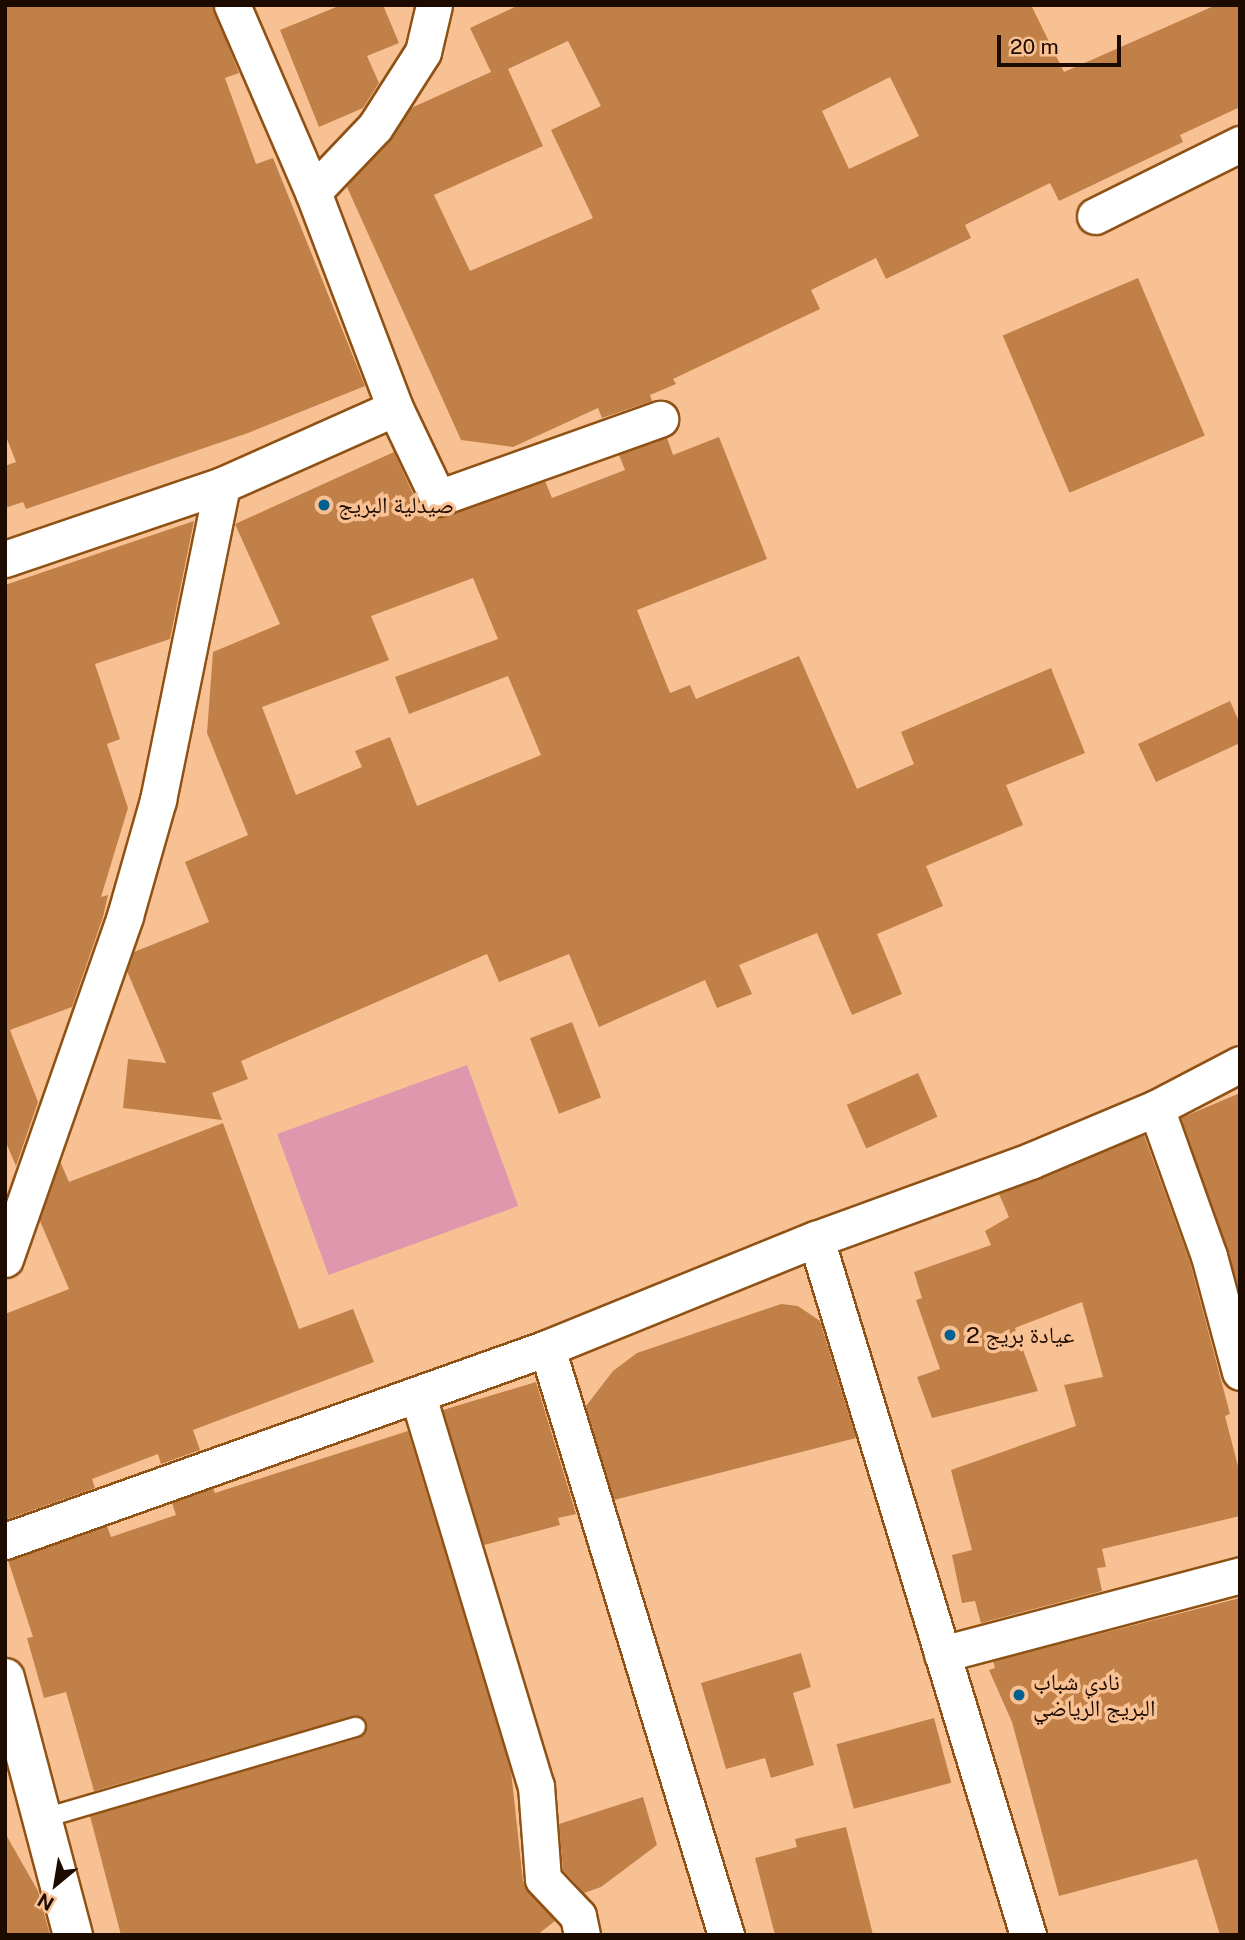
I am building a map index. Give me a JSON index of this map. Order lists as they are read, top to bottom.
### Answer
{
  "places": ["صيدلية البريج", "عيادة بريج 2", "نادي شباب البريج الرياضي"],
  "scale_bar": "20 m",
  "north": "bottom left"
}
